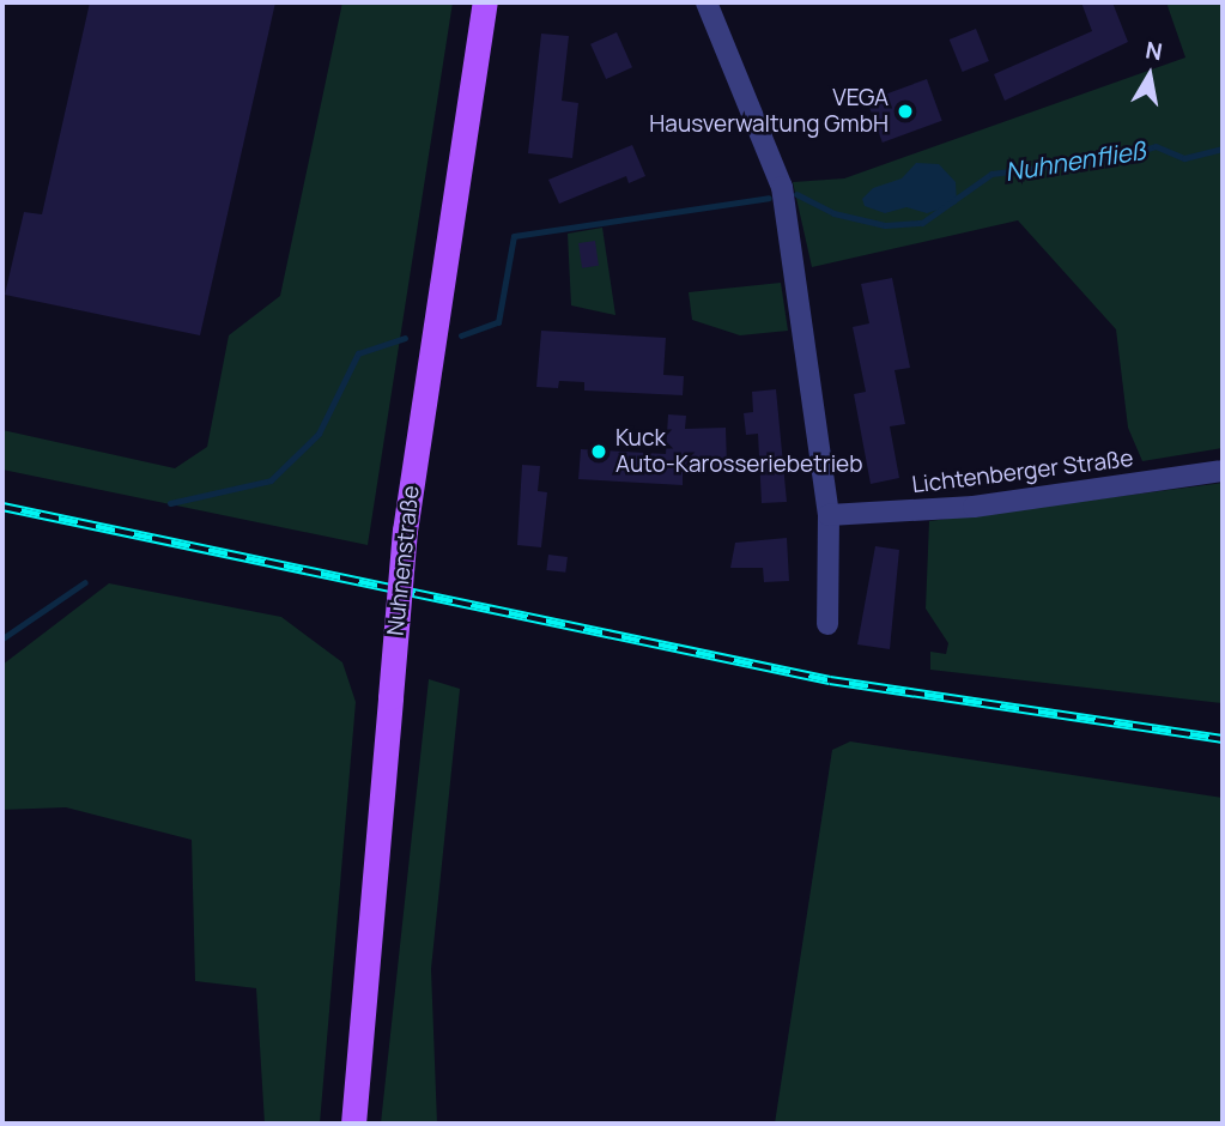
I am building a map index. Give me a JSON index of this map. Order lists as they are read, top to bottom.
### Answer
{
  "streets": {
    "main road": ["Nuhnenstraße"],
    "street": ["Lichtenberger Straße"]
  },
  "water": ["Nuhnenfließ"],
  "places": ["VEGA Hausverwaltung GmbH", "Kuck Auto-Karosseriebetrieb"],
  "north": "top"
}
